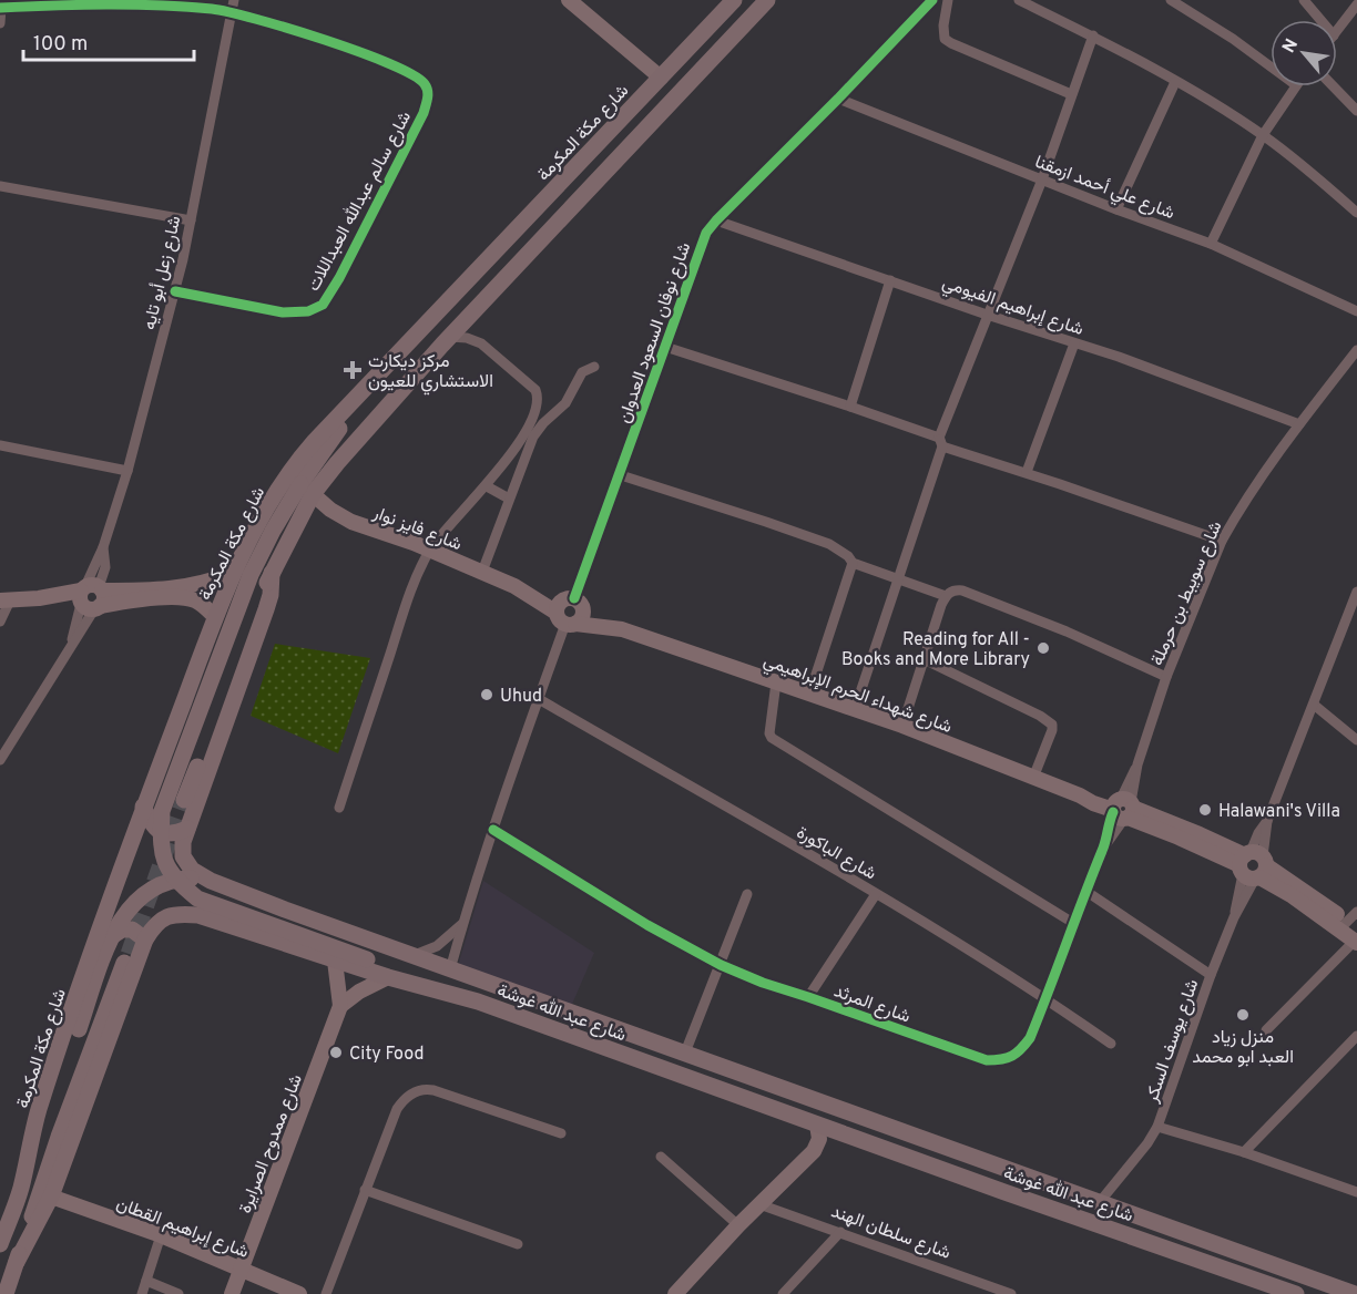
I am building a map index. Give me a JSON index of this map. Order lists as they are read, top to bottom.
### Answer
{
  "streets": {
    "main road": ["شارع مكة المكرمة", "شارع عبد الله غوشة"],
    "street": [
      "شارع علي أحمد ازمقنا",
      "شارع سالم عبدالله العبداللات",
      "شارع زعل أبو تايه",
      "شارع إبراهيم الفيومي",
      "شارع نوفان السعود العدوان",
      "شارع فايز نوار",
      "شارع سويبط بن حرملة",
      "شارع شهداء الحرم الإبراهيمي",
      "شارع الباكورة",
      "شارع المرثد",
      "شارع يوسف السكر",
      "شارع ممدوح الصرايرة",
      "شارع إبراهيم القطان",
      "شارع سلطان الهند"
    ]
  },
  "crossings": [
    ["شارع علي أحمد ازمقنا", "شارع نوفان السعود العدوان"],
    ["شارع سالم عبدالله العبداللات", "شارع زعل أبو تايه"],
    ["شارع إبراهيم الفيومي", "شارع نوفان السعود العدوان"],
    ["شارع إبراهيم الفيومي", "شارع سويبط بن حرملة"],
    ["شارع نوفان السعود العدوان", "شارع فايز نوار"],
    ["شارع نوفان السعود العدوان", "شارع شهداء الحرم الإبراهيمي"],
    ["شارع نوفان السعود العدوان", "شارع الباكورة"],
    ["شارع نوفان السعود العدوان", "شارع المرثد"],
    ["شارع نوفان السعود العدوان", "شارع عبد الله غوشة"],
    ["شارع فايز نوار", "شارع شهداء الحرم الإبراهيمي"],
    ["شارع سويبط بن حرملة", "شارع شهداء الحرم الإبراهيمي"],
    ["شارع سويبط بن حرملة", "شارع المرثد"],
    ["شارع شهداء الحرم الإبراهيمي", "شارع المرثد"],
    ["شارع شهداء الحرم الإبراهيمي", "شارع يوسف السكر"],
    ["شارع الباكورة", "شارع المرثد"],
    ["شارع عبد الله غوشة", "شارع ممدوح الصرايرة"],
    ["شارع عبد الله غوشة", "شارع إبراهيم القطان"],
    ["شارع ممدوح الصرايرة", "شارع إبراهيم القطان"]
  ],
  "places": {
    "health": ["مركز ديكارت الاستشاري للعيون"],
    "other": [
      "Reading for All - Books and More Library",
      "Uhud",
      "Halawani's Villa",
      "منزل زياد العبد ابو محمد",
      "City Food"
    ]
  },
  "scale_bar": "100 m",
  "north": "top left"
}
